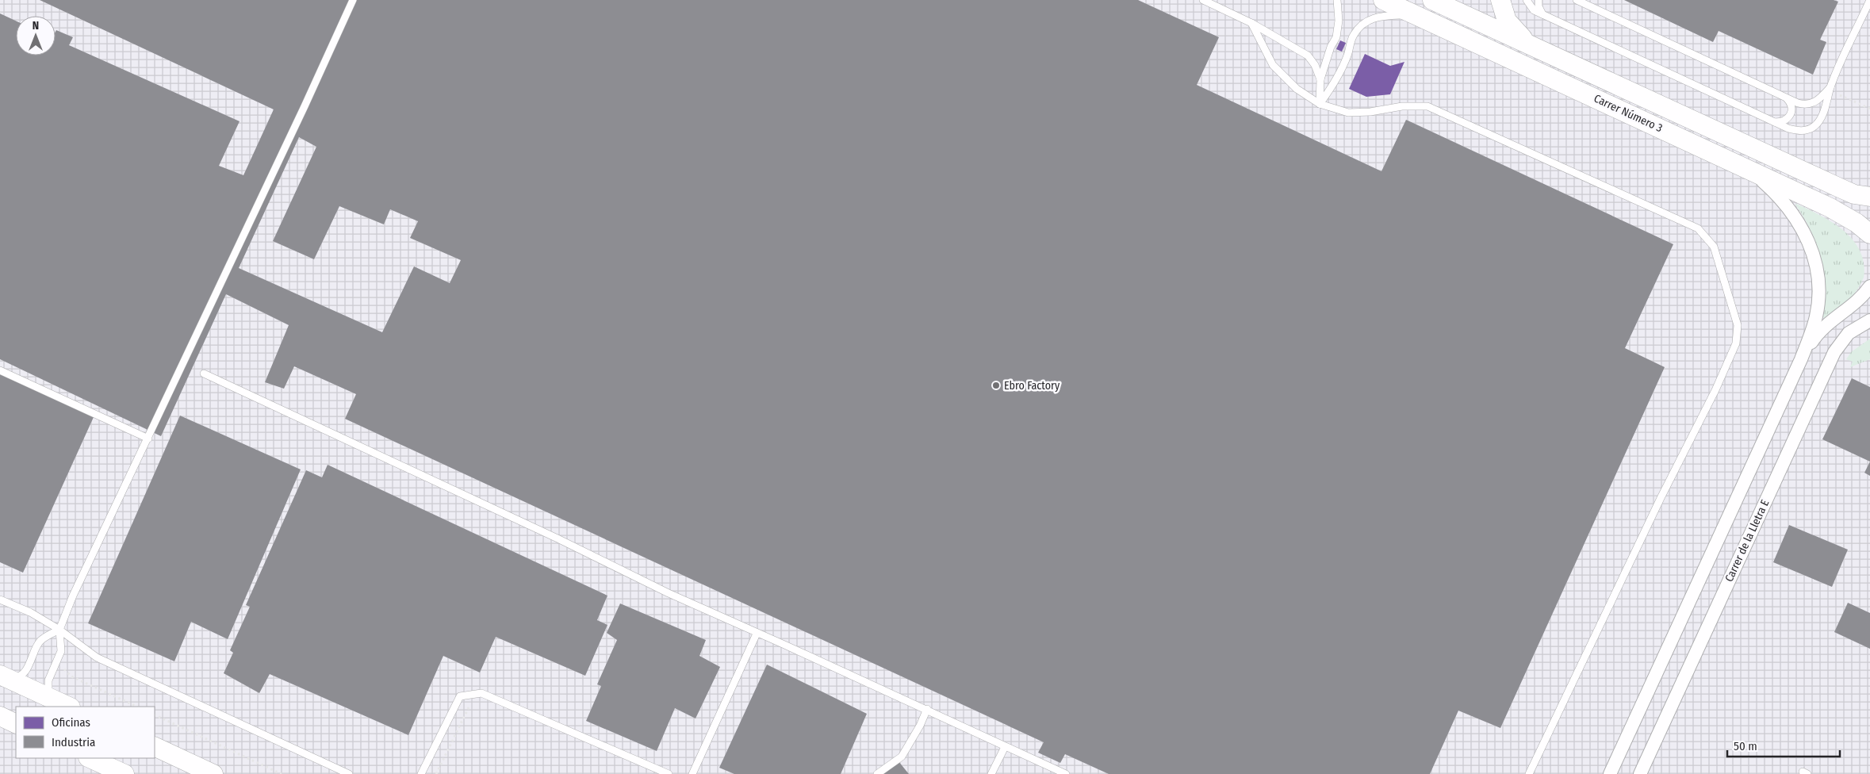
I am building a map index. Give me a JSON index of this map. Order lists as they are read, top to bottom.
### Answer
{
  "streets": {
    "main road": ["Carrer Número 3"],
    "street": ["Carrer de la Lletra E"]
  },
  "places": ["Ebro Factory"],
  "legend": ["Oficinas", "Industria"],
  "scale_bar": "50 m",
  "north": "top"
}
